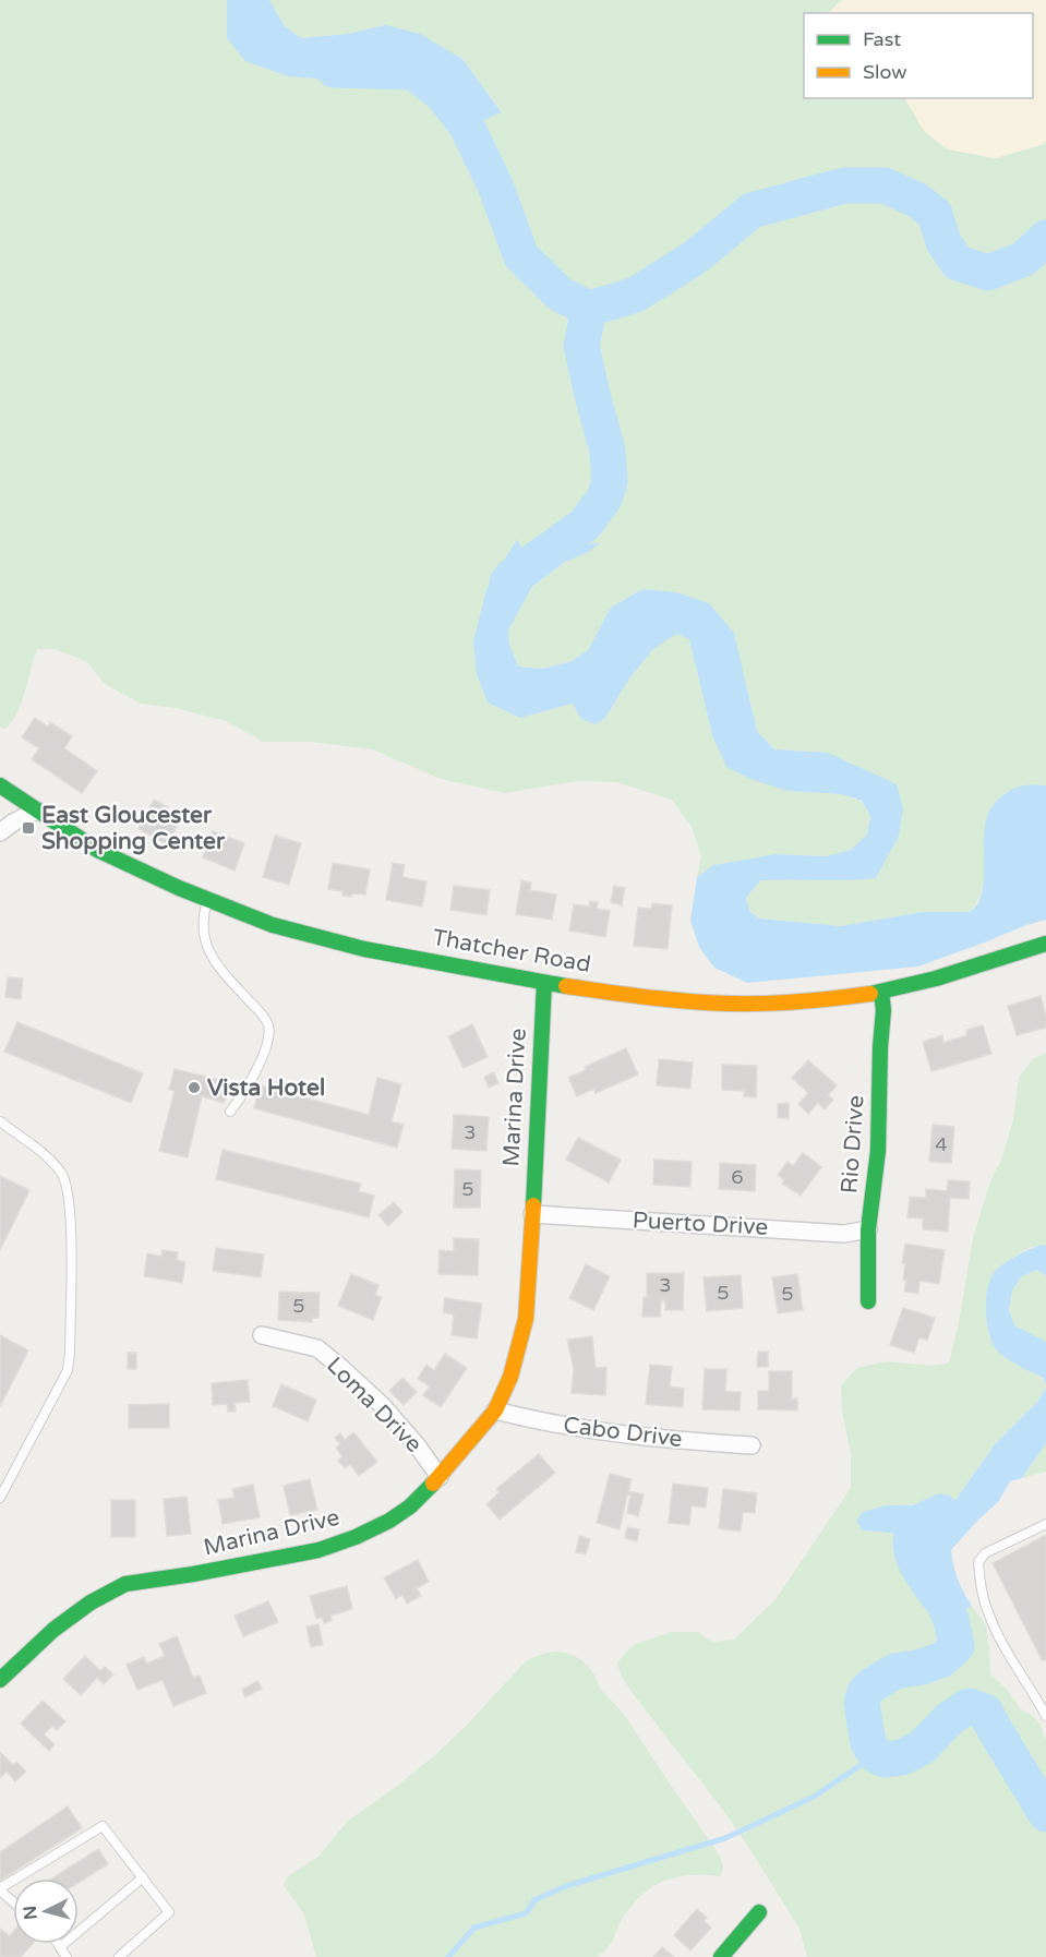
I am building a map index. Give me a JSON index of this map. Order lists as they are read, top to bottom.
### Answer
{
  "streets": {
    "street": [
      "Thatcher Road",
      "Marina Drive",
      "Rio Drive",
      "Puerto Drive",
      "Loma Drive",
      "Cabo Drive"
    ]
  },
  "crossings": [
    ["Thatcher Road", "Marina Drive"],
    ["Thatcher Road", "Rio Drive"],
    ["Marina Drive", "Puerto Drive"],
    ["Marina Drive", "Loma Drive"],
    ["Marina Drive", "Cabo Drive"],
    ["Rio Drive", "Puerto Drive"]
  ],
  "places": {
    "transit": ["East Gloucester Shopping Center"],
    "other": ["Vista Hotel"]
  },
  "house_numbers": [
    "3",
    "4",
    "6",
    "5",
    "3",
    "5",
    "5",
    "5"
  ],
  "legend": ["Fast", "Slow"],
  "north": "left"
}
